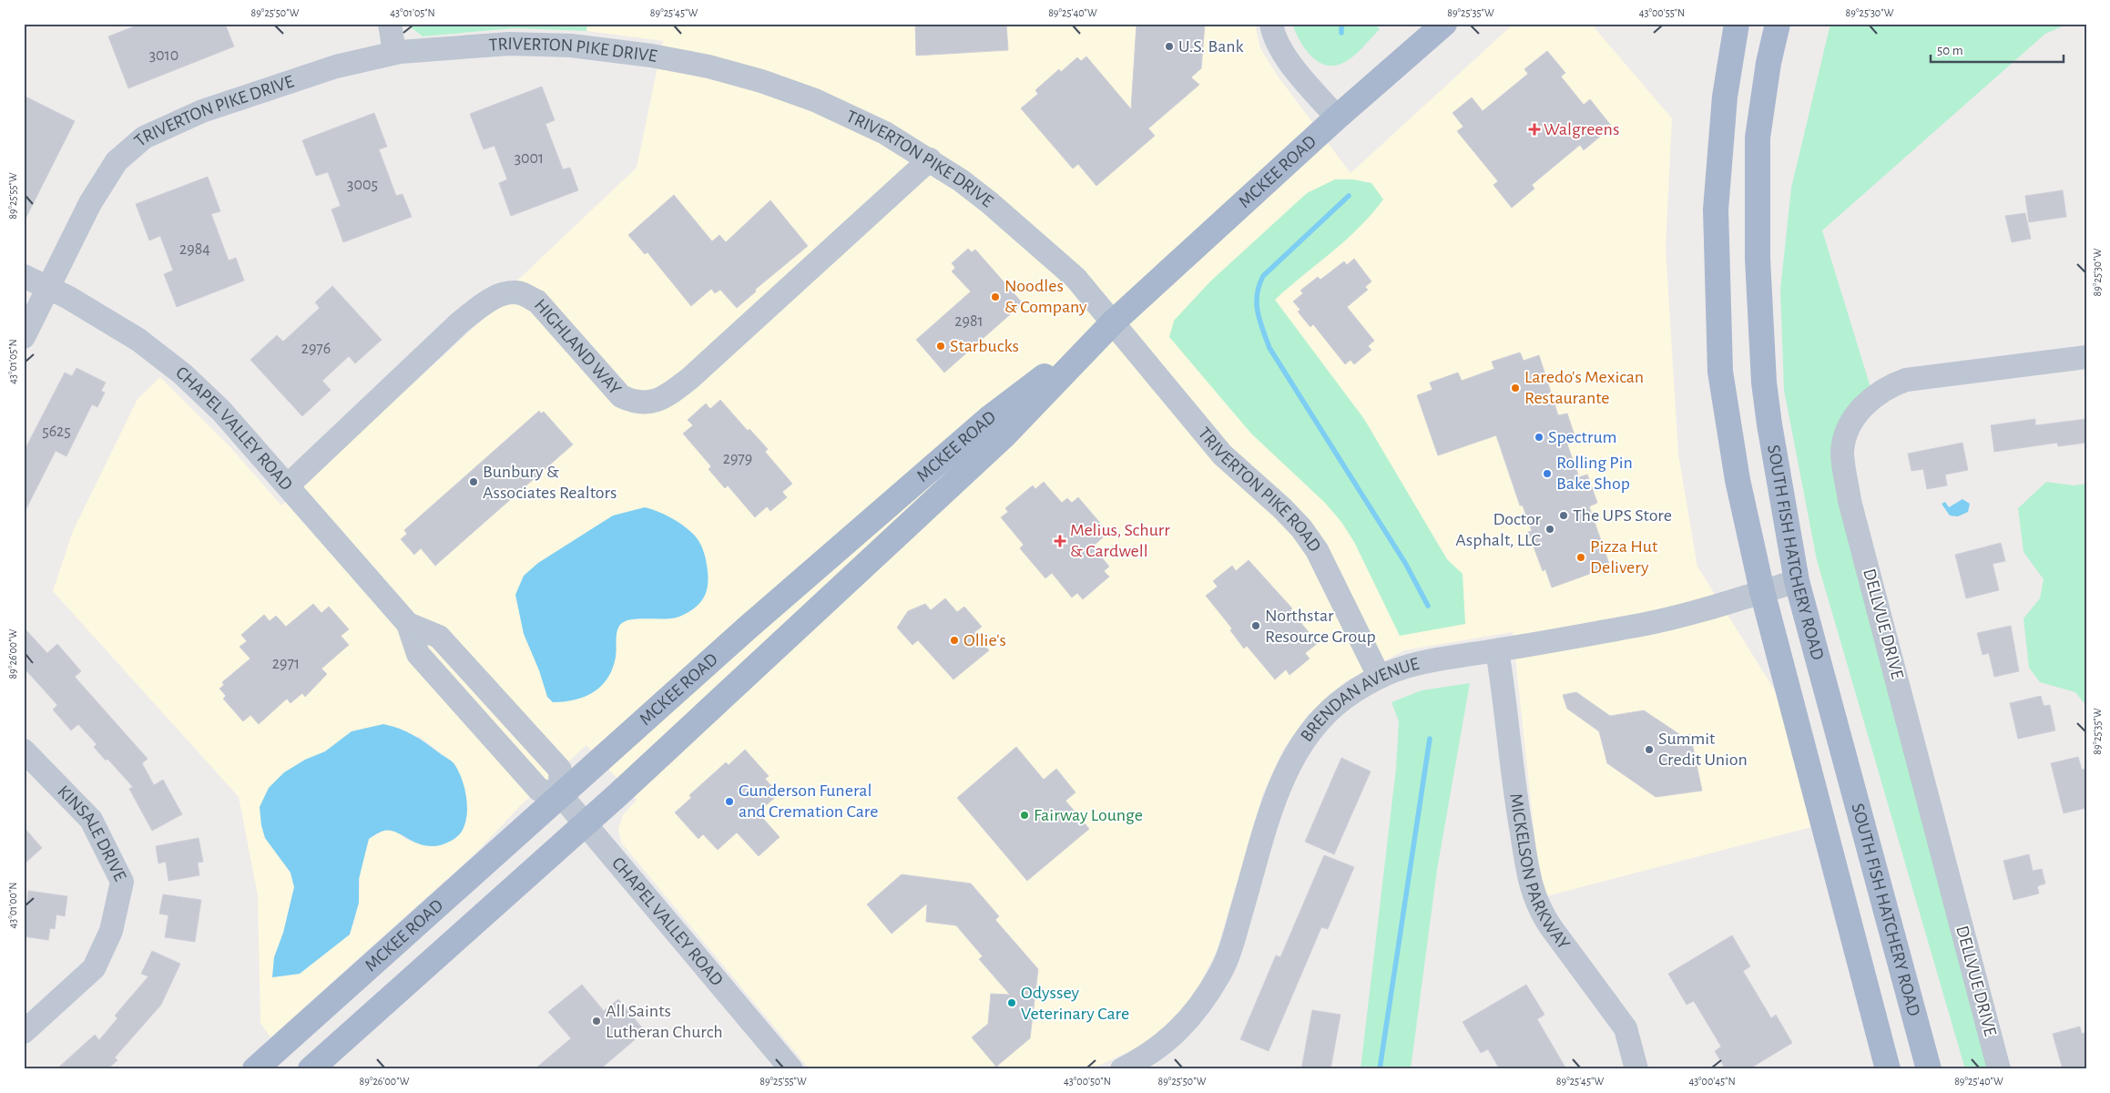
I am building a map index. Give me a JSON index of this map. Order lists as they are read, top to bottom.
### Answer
{
  "streets": {
    "main road": ["MCKEE ROAD", "SOUTH FISH HATCHERY ROAD"],
    "street": [
      "TRIVERTON PIKE DRIVE",
      "HIGHLAND WAY",
      "CHAPEL VALLEY ROAD",
      "TRIVERTON PIKE ROAD",
      "DELLVUE DRIVE",
      "BRENDAN AVENUE",
      "KINSALE DRIVE",
      "MICKELSON PARKWAY"
    ]
  },
  "crossings": [
    ["TRIVERTON PIKE DRIVE", "MCKEE ROAD"],
    ["TRIVERTON PIKE DRIVE", "HIGHLAND WAY"],
    ["TRIVERTON PIKE DRIVE", "CHAPEL VALLEY ROAD"],
    ["TRIVERTON PIKE DRIVE", "TRIVERTON PIKE ROAD"],
    ["MCKEE ROAD", "CHAPEL VALLEY ROAD"],
    ["MCKEE ROAD", "TRIVERTON PIKE ROAD"],
    ["HIGHLAND WAY", "CHAPEL VALLEY ROAD"],
    ["TRIVERTON PIKE ROAD", "BRENDAN AVENUE"],
    ["SOUTH FISH HATCHERY ROAD", "BRENDAN AVENUE"],
    ["BRENDAN AVENUE", "MICKELSON PARKWAY"]
  ],
  "places": {
    "other": [
      "U.S. Bank",
      "Noodles & Company",
      "Starbucks",
      "Laredo's Mexican Restaurante",
      "Spectrum",
      "Rolling Pin Bake Shop",
      "Bunbury & Associates Realtors",
      "The UPS Store",
      "Doctor Asphalt, LLC",
      "Pizza Hut Delivery",
      "Northstar Resource Group",
      "Ollie's",
      "Summit Credit Union",
      "Gunderson Funeral and Cremation Care",
      "Fairway Lounge",
      "Odyssey Veterinary Care",
      "All Saints Lutheran Church"
    ],
    "health": ["Walgreens", "Melius, Schurr & Cardwell"]
  },
  "house_numbers": [
    "3010",
    "3001",
    "3005",
    "2984",
    "2981",
    "2976",
    "5625",
    "2979",
    "2971"
  ],
  "scale_bar": "50 m",
  "coordinates": [
    "89°25'50\"W",
    "43°01'05\"N",
    "89°25'45\"W",
    "89°25'40\"W",
    "89°25'35\"W",
    "43°00'55\"N",
    "89°25'30\"W",
    "89°25'55\"W",
    "89°26'00\"W",
    "43°01'00\"N",
    "43°00'50\"N",
    "43°00'45\"N"
  ]
}
